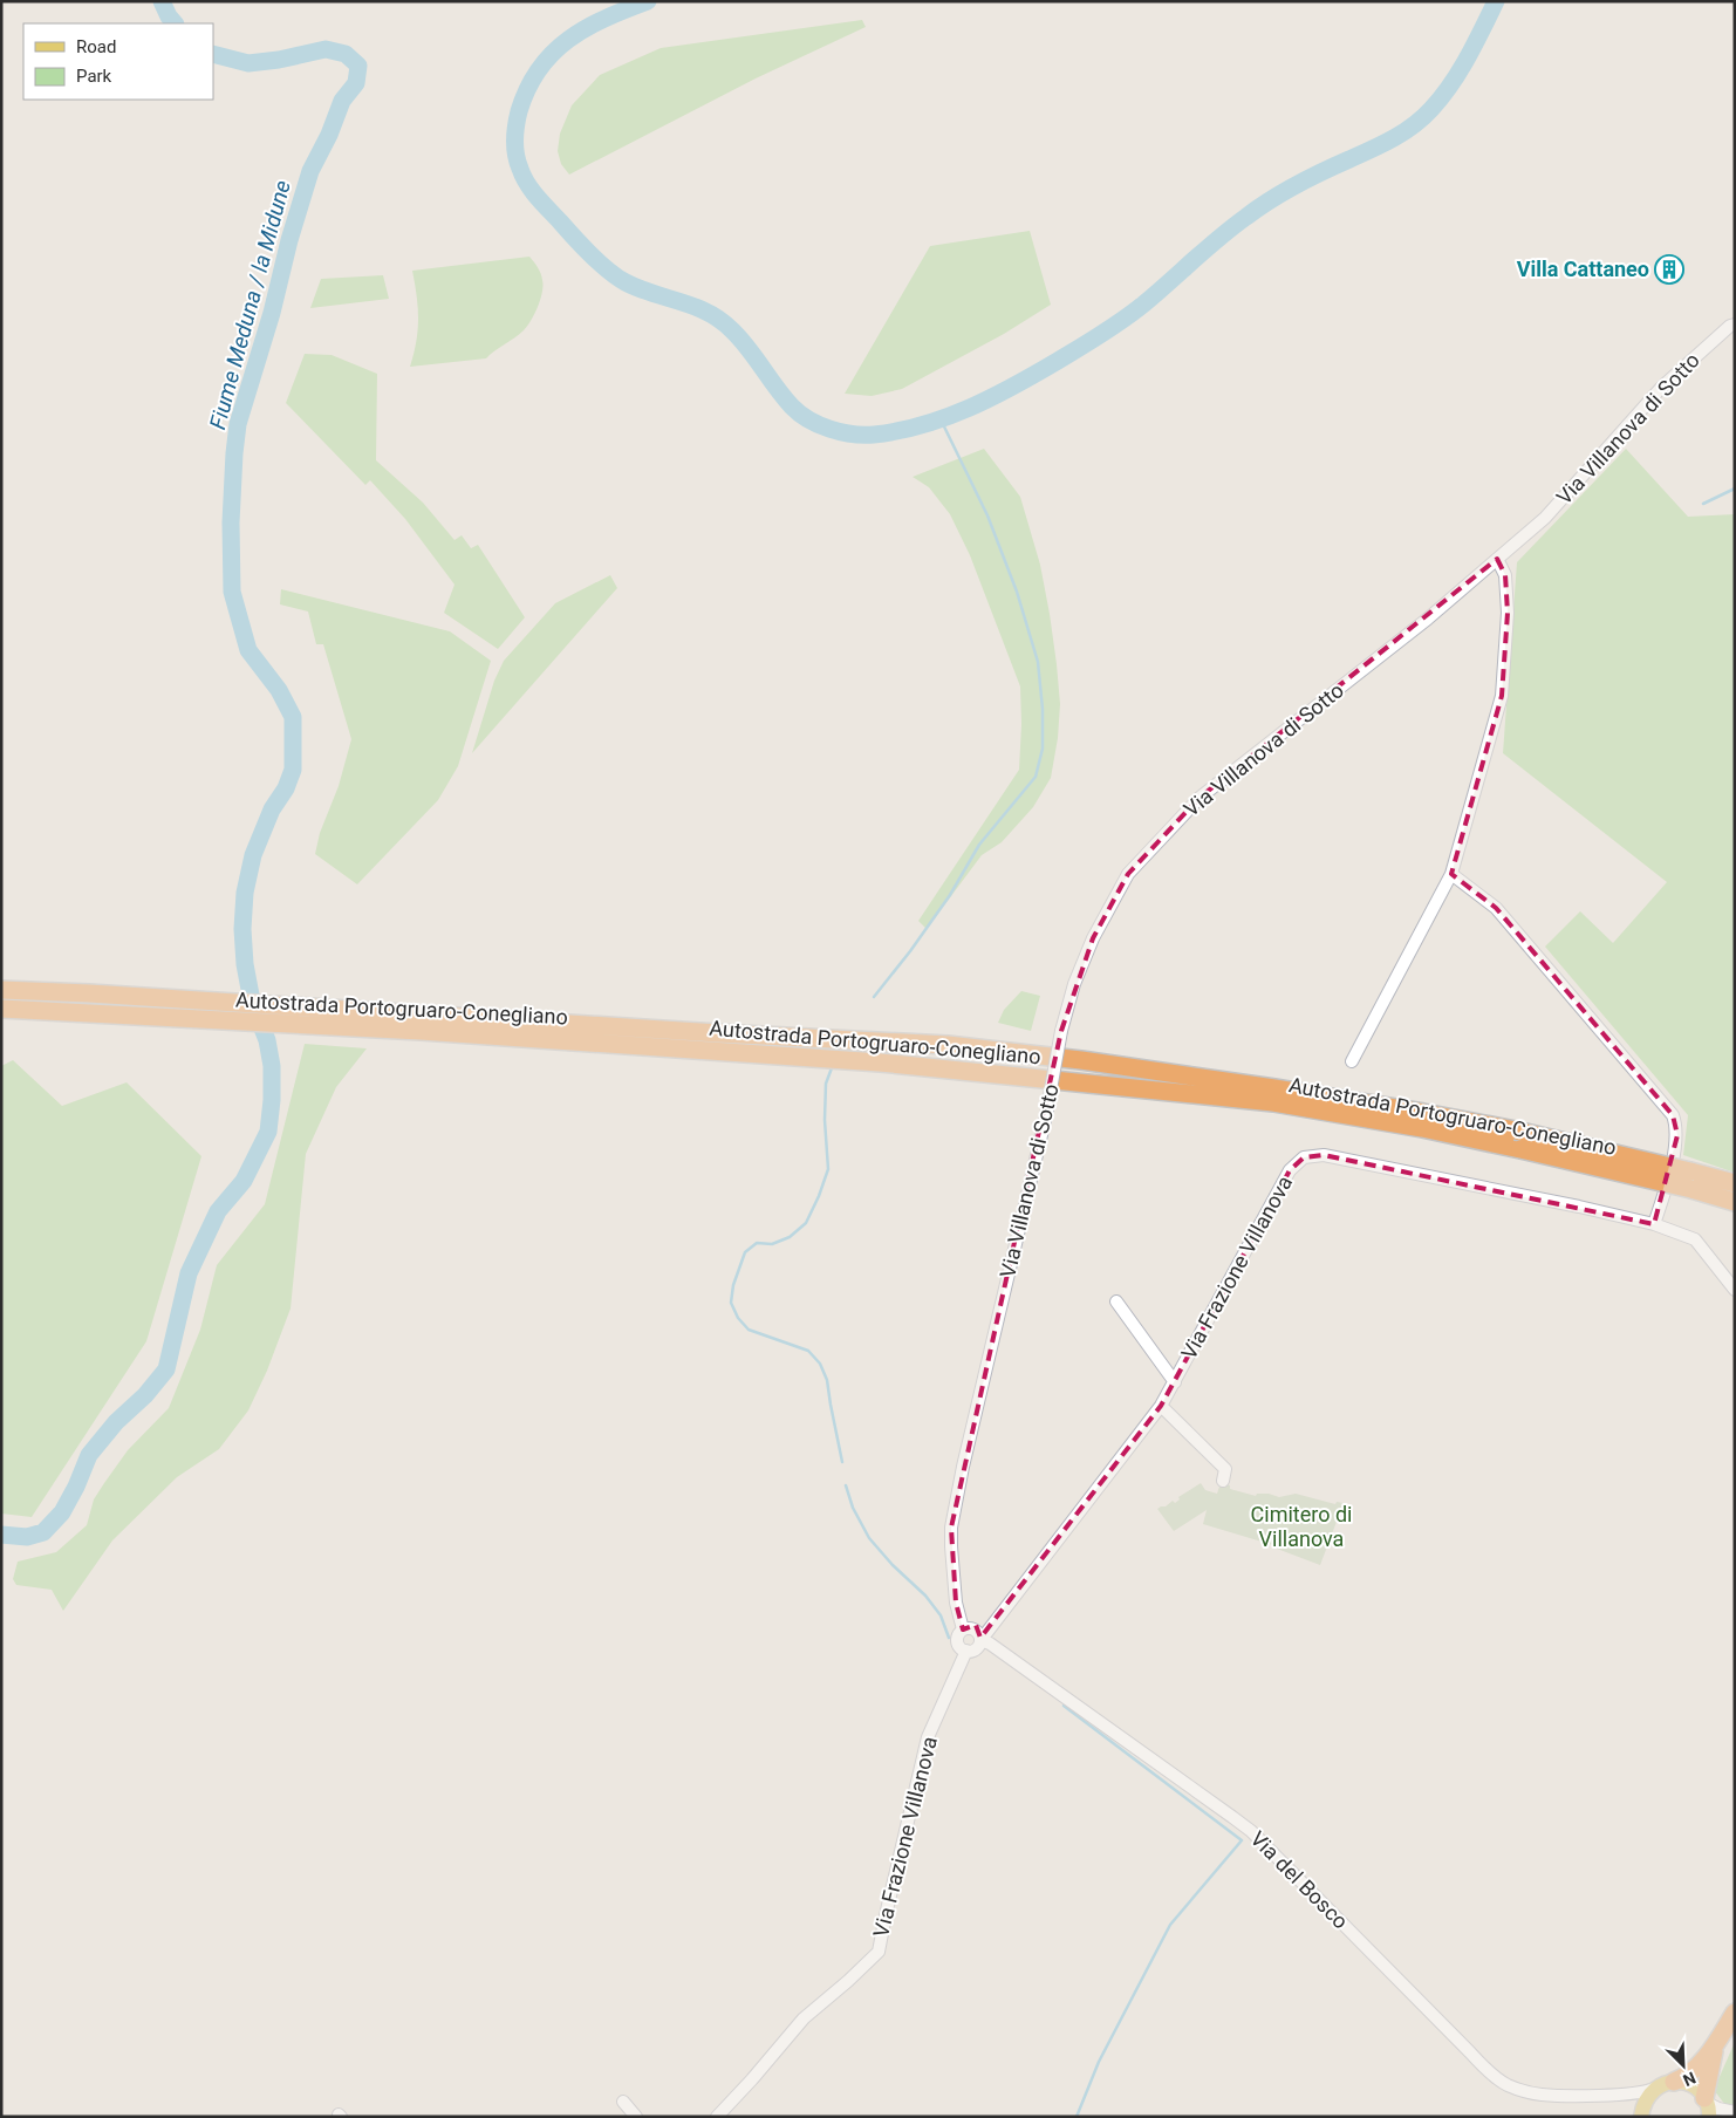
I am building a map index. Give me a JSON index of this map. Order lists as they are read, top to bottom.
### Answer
{
  "streets": {
    "highway": ["Autostrada Portogruaro-Conegliano"],
    "street": ["Via Villanova di Sotto", "Via Frazione Villanova", "Via del Bosco"]
  },
  "crossings": [
    ["Via Villanova di Sotto", "Via Frazione Villanova"],
    ["Via Villanova di Sotto", "Via del Bosco"],
    ["Via Frazione Villanova", "Via del Bosco"]
  ],
  "water": ["Fiume Meduna / la Midune"],
  "parks": ["Cimitero di Villanova"],
  "places": {
    "building": ["Villa Cattaneo"]
  },
  "legend": ["Road", "Park"],
  "north": "bottom right"
}
